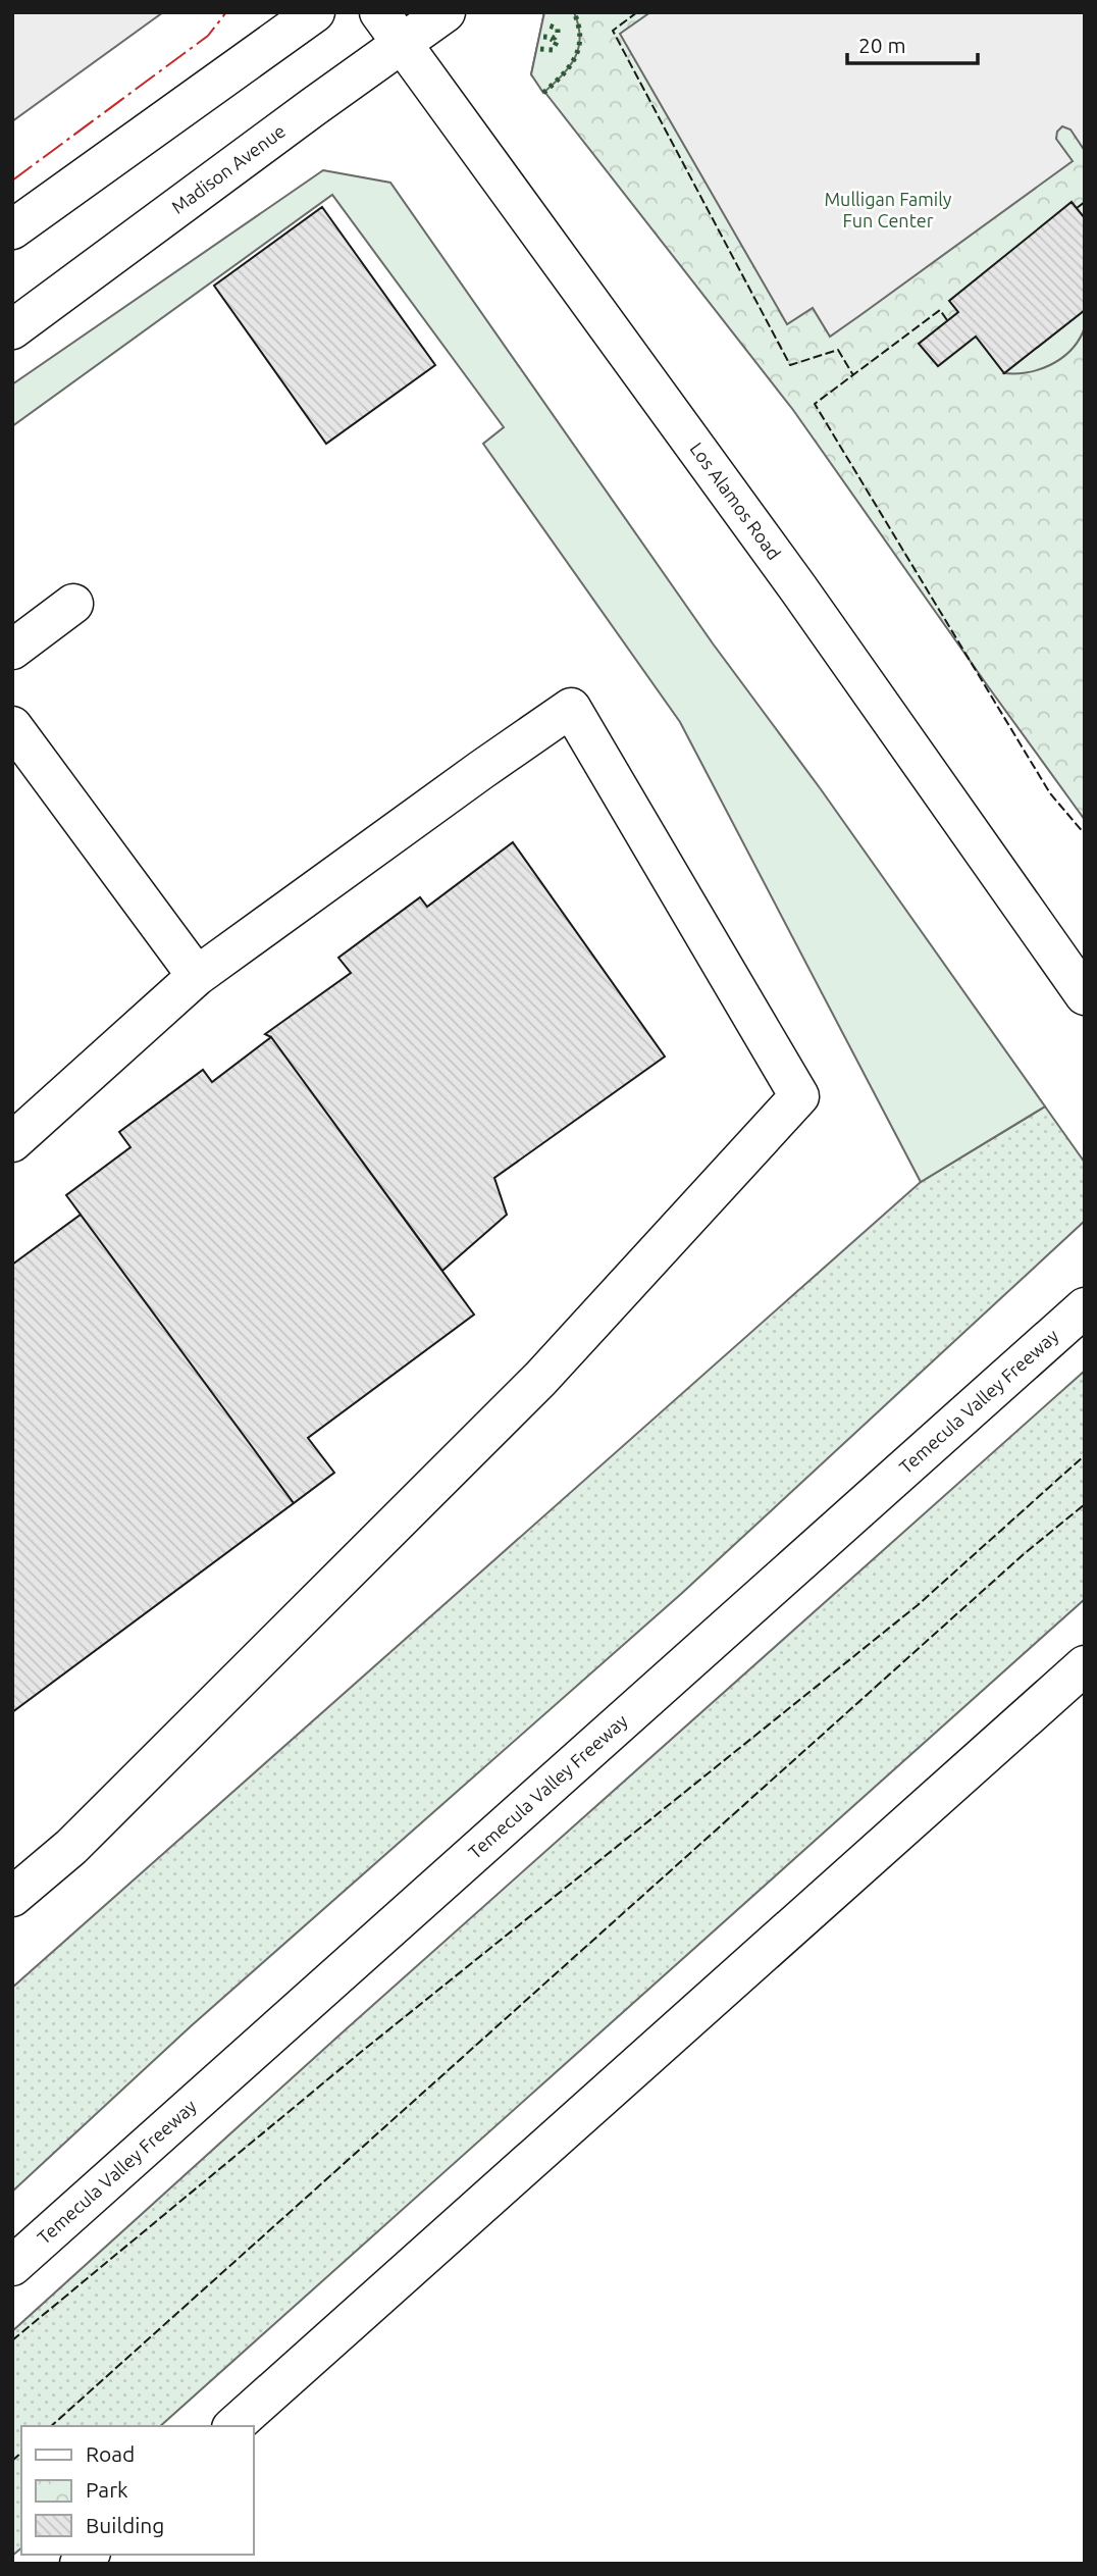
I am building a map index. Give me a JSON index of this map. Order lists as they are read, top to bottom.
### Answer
{
  "streets": {
    "main road": ["Madison Avenue", "Los Alamos Road", "Temecula Valley Freeway"]
  },
  "crossings": [
    ["Madison Avenue", "Los Alamos Road"]
  ],
  "parks": ["Mulligan Family Fun Center"],
  "legend": ["Road", "Park", "Building"],
  "scale_bar": "20 m"
}
